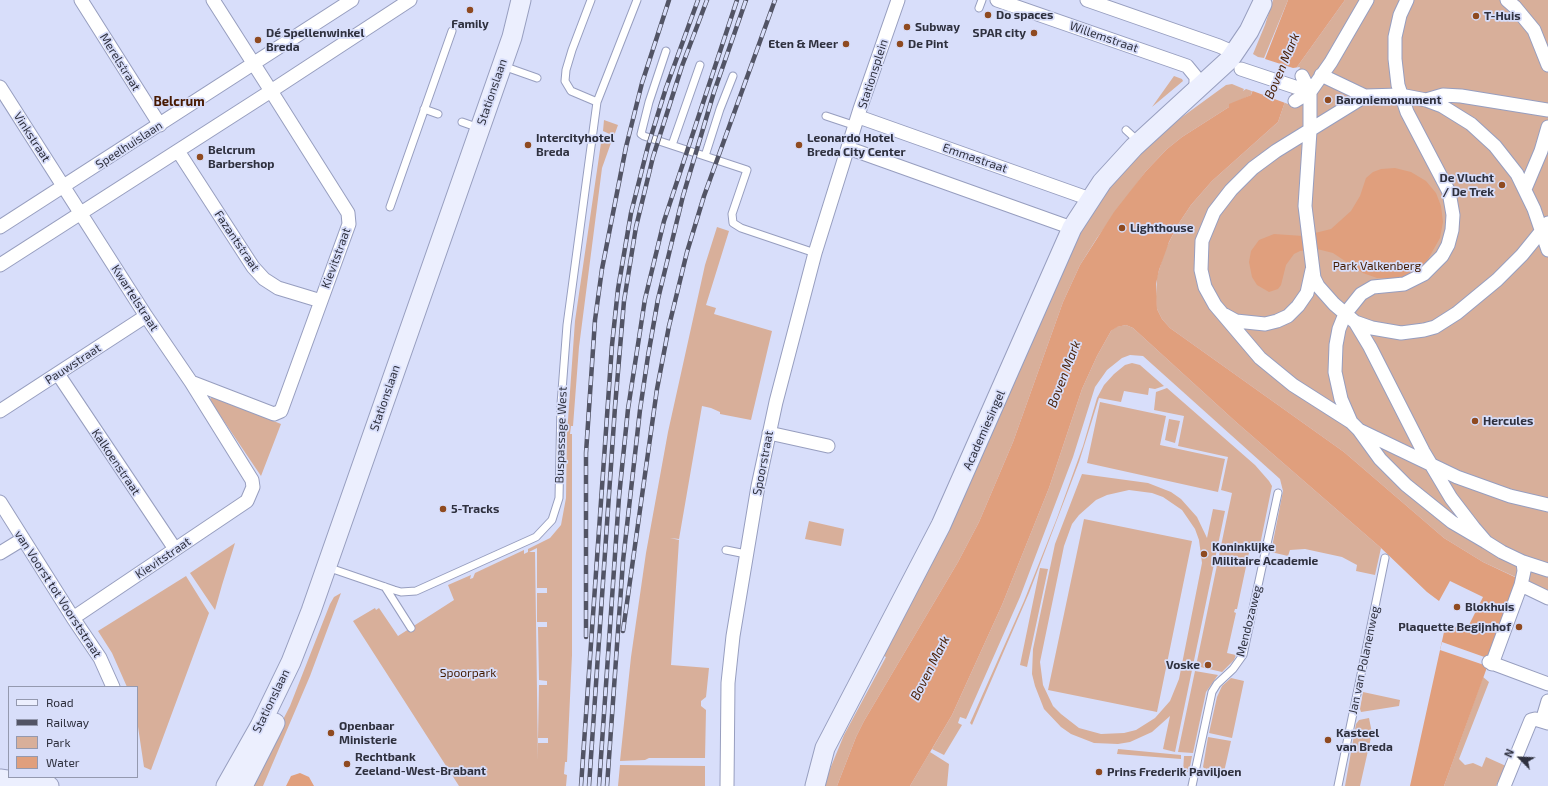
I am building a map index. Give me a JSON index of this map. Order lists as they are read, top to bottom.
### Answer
{
  "streets": {
    "main road": ["Stationslaan", "Academiesingel"],
    "street": [
      "Willemstraat",
      "Merelstraat",
      "Stationsplein",
      "Vinkstraat",
      "Speelhuislaan",
      "Emmastraat",
      "Fazantstraat",
      "Kievitstraat",
      "Kwartelstraat",
      "Pauwstraat",
      "Kalkoenstraat",
      "Spoorstraat",
      "van Voorst tot Voorststraat"
    ],
    "lane": ["Buspassage West", "Mendozaweg", "Jan van Polanenweg"]
  },
  "crossings": [
    ["Willemstraat", "Academiesingel"],
    ["Merelstraat", "Speelhuislaan"],
    ["Stationsplein", "Emmastraat"],
    ["Stationsplein", "Spoorstraat"],
    ["Stationslaan", "Buspassage West"],
    ["Vinkstraat", "Speelhuislaan"],
    ["Emmastraat", "Academiesingel"],
    ["Fazantstraat", "Kievitstraat"],
    ["Kievitstraat", "Kwartelstraat"],
    ["Kievitstraat", "Kalkoenstraat"],
    ["Kievitstraat", "van Voorst tot Voorststraat"],
    ["Kwartelstraat", "Pauwstraat"],
    ["Pauwstraat", "Kalkoenstraat"]
  ],
  "districts": ["Belcrum"],
  "water": ["Boven Mark"],
  "parks": ["Park Valkenberg", "Spoorpark"],
  "places": [
    "Family",
    "Do spaces",
    "T-Huis",
    "Subway",
    "SPAR city",
    "Dé Spellenwinkel Breda",
    "Eten & Meer",
    "De Pint",
    "Baroniemonument",
    "Intercityhotel Breda",
    "Leonardo Hotel Breda City Center",
    "Belcrum Barbershop",
    "De Vlucht / De Trek",
    "Lighthouse",
    "Hercules",
    "5-Tracks",
    "Koninklijke Militaire Academie",
    "Blokhuis",
    "Plaquette Begijnhof",
    "Voske",
    "Openbaar Ministerie",
    "Kasteel van Breda",
    "Rechtbank Zeeland-West-Brabant",
    "Prins Frederik Paviljoen"
  ],
  "legend": [
    "Road",
    "Railway",
    "Park",
    "Water"
  ],
  "north": "top left"
}
